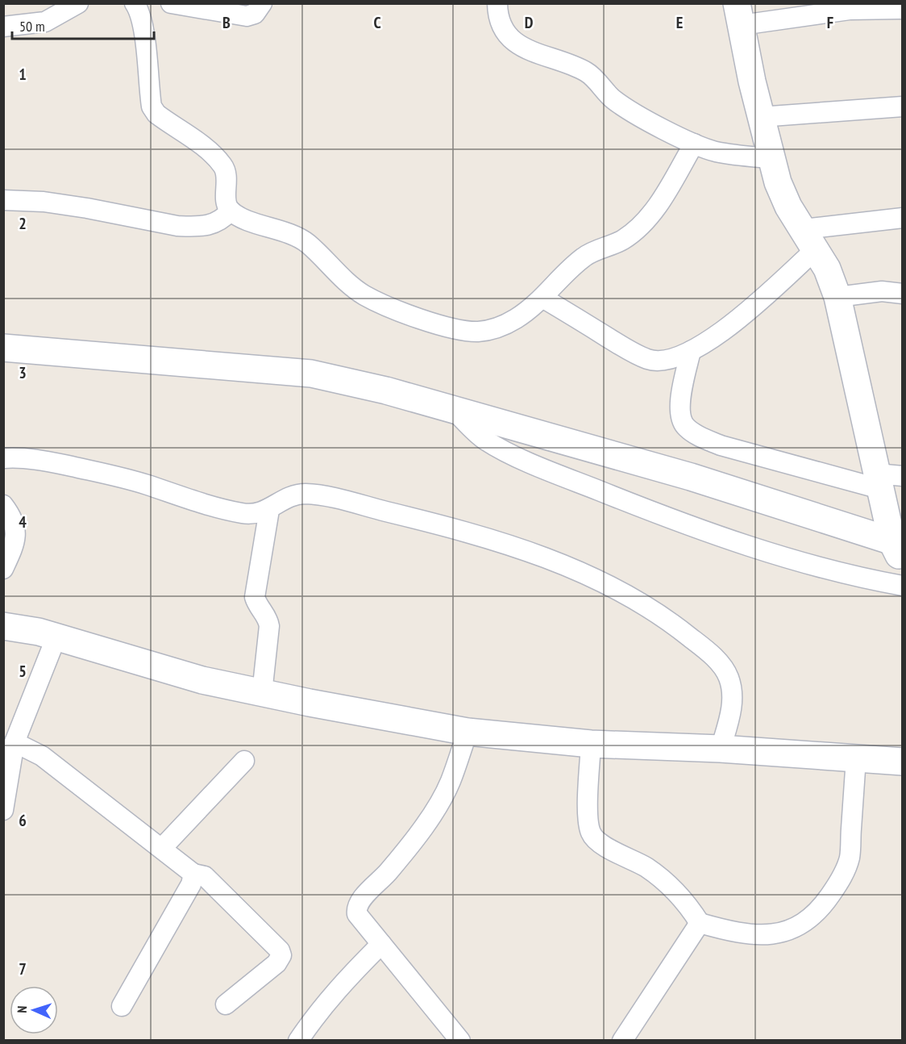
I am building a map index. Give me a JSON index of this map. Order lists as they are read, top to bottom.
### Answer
{
  "scale_bar": "50 m",
  "north": "left",
  "grid": {
    "columns": [
      "B",
      "C",
      "D",
      "E",
      "F"
    ],
    "rows": [
      "1",
      "2",
      "3",
      "4",
      "5",
      "6",
      "7"
    ]
  }
}
